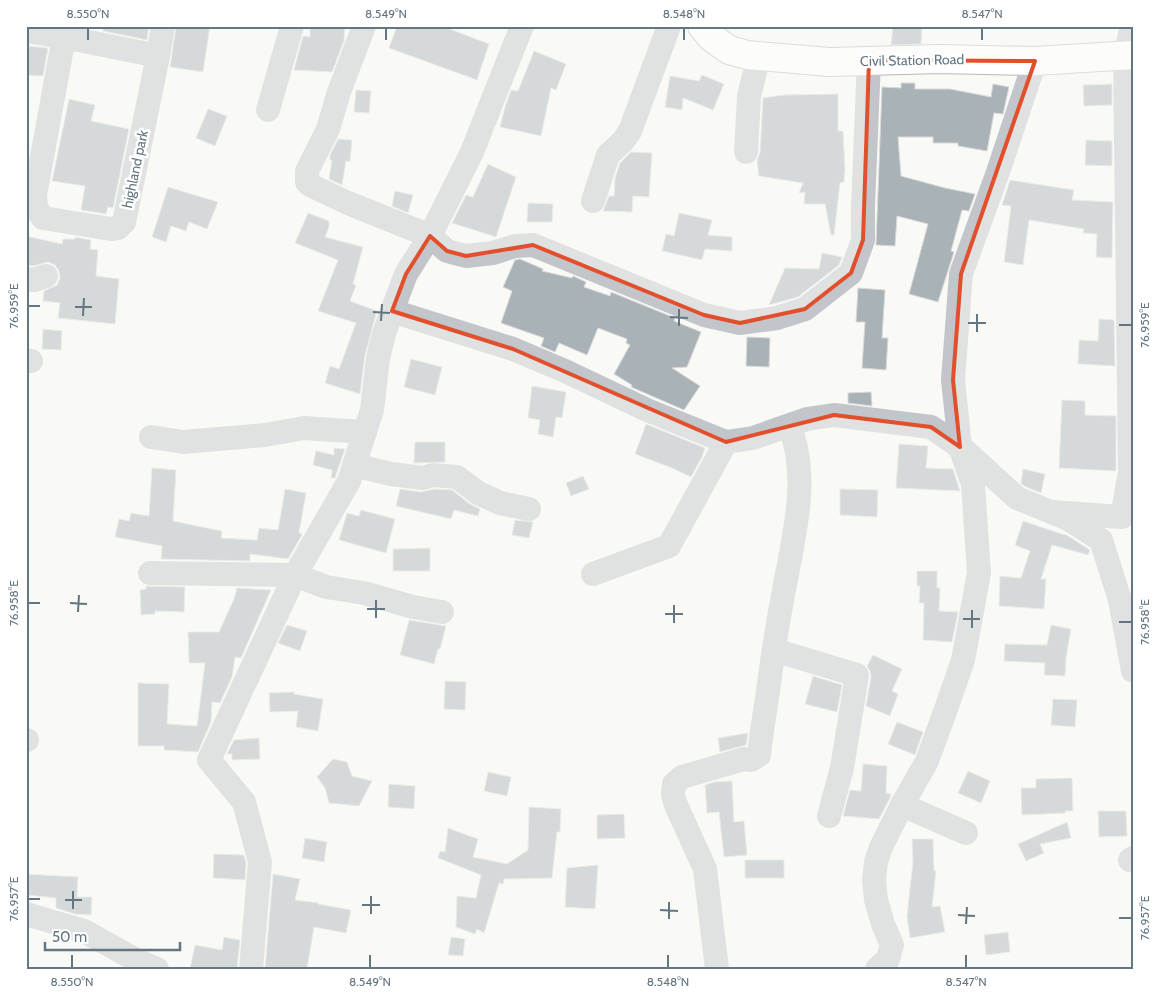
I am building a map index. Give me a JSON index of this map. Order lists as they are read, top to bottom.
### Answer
{
  "streets": {
    "main road": ["Civil Station Road"],
    "street": ["highland park"]
  },
  "scale_bar": "50 m",
  "coordinates": [
    "8.550°N",
    "8.549°N",
    "8.548°N",
    "8.547°N",
    "76.959°E",
    "76.958°E",
    "76.957°E"
  ]
}
